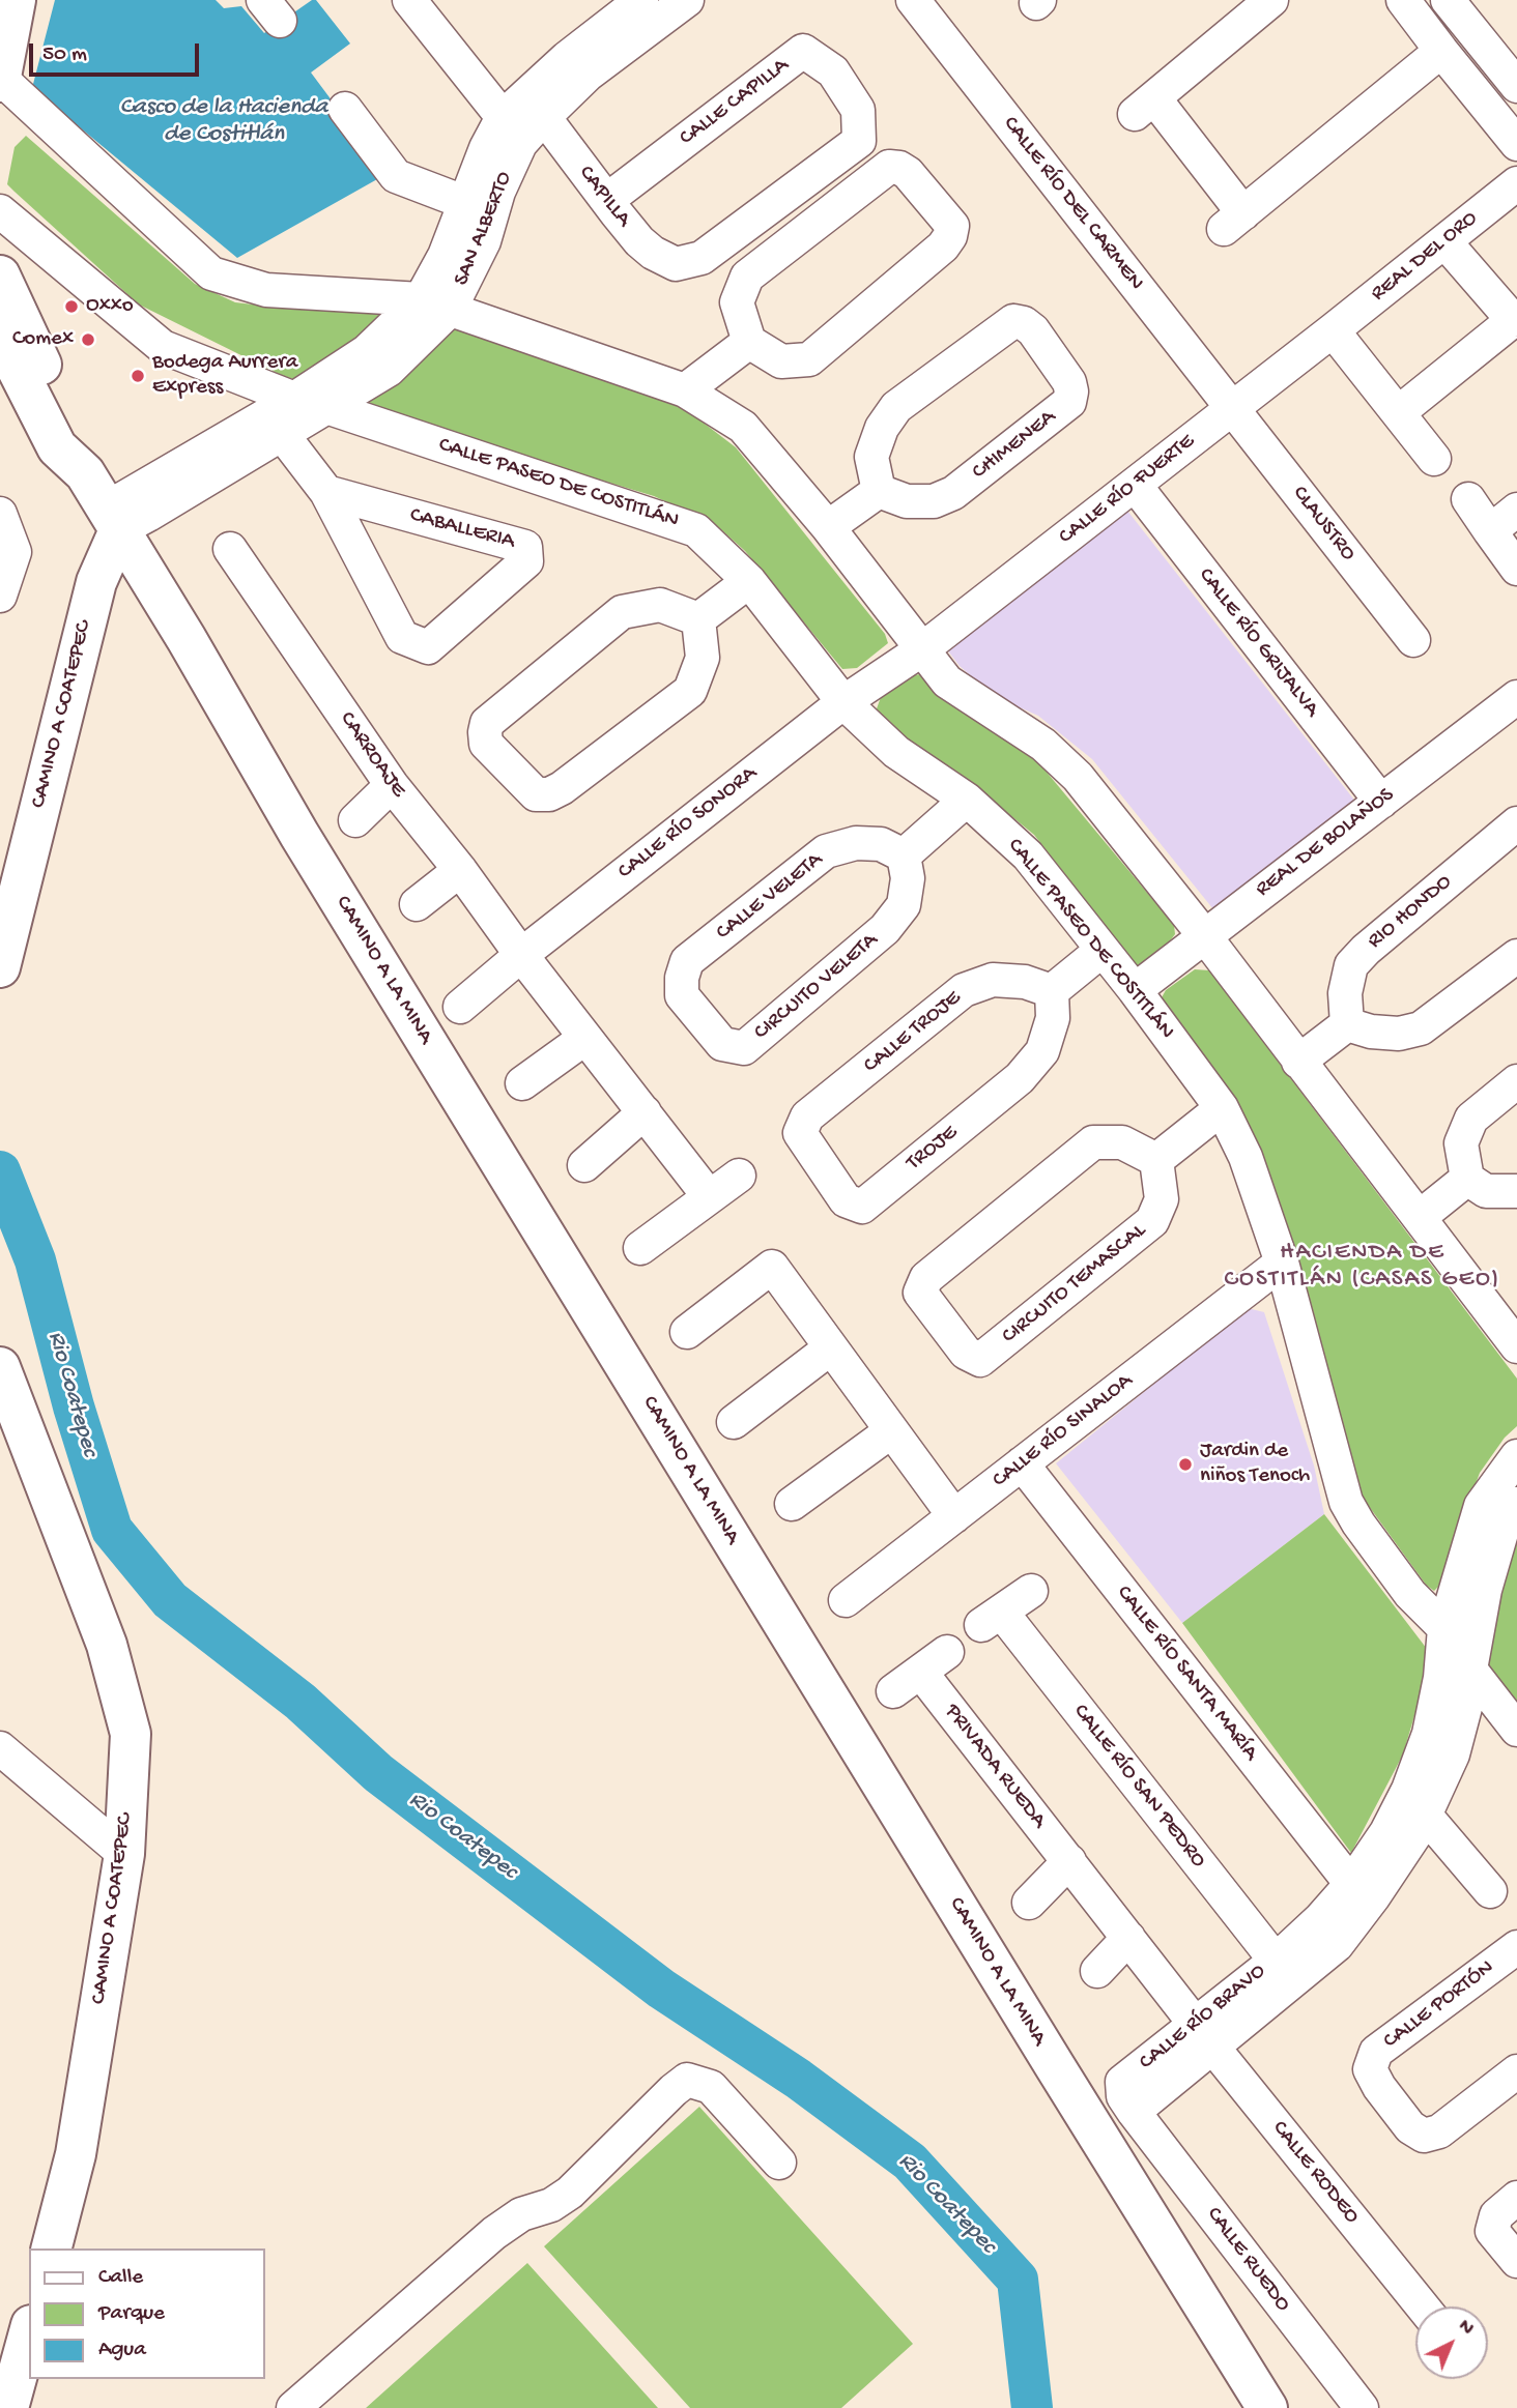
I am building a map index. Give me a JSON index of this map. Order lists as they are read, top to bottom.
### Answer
{
  "streets": {
    "main road": ["CAMINO A COATEPEC", "CAMINO A LA MINA"],
    "street": [
      "CALLE CAPILLA",
      "CAPILLA",
      "CALLE RÍO DEL CARMEN",
      "SAN ALBERTO",
      "REAL DEL ORO",
      "CHIMENEA",
      "CALLE PASEO DE COSTITLÁN",
      "CALLE RÍO FUERTE",
      "CLAUSTRO",
      "CABALLERIA",
      "CALLE RÍO GRIJALVA",
      "CARROAJE",
      "CALLE RÍO SONORA",
      "REAL DE BOLAÑOS",
      "CALLE VELETA",
      "RIO HONDO",
      "CIRCUITO VELETA",
      "CALLE TROJE",
      "TROJE",
      "CIRCUITO TEMASCAL",
      "CALLE RÍO SINALOA",
      "CALLE RÍO SANTA MARÍA",
      "PRIVADA RUEDA",
      "CALLE RÍO SAN PEDRO",
      "CALLE PORTÓN",
      "CALLE RÍO BRAVO",
      "CALLE RODEO",
      "CALLE RUEDO"
    ]
  },
  "crossings": [
    ["CALLE CAPILLA", "CAPILLA"],
    ["CAPILLA", "SAN ALBERTO"],
    ["CALLE RÍO DEL CARMEN", "CALLE RÍO FUERTE"],
    ["CALLE RÍO DEL CARMEN", "CLAUSTRO"],
    ["SAN ALBERTO", "CALLE PASEO DE COSTITLÁN"],
    ["SAN ALBERTO", "CABALLERIA"],
    ["SAN ALBERTO", "CAMINO A COATEPEC"],
    ["SAN ALBERTO", "CAMINO A LA MINA"],
    ["REAL DEL ORO", "CALLE RÍO FUERTE"],
    ["CALLE PASEO DE COSTITLÁN", "CALLE RÍO SONORA"],
    ["CALLE PASEO DE COSTITLÁN", "REAL DE BOLAÑOS"],
    ["CALLE PASEO DE COSTITLÁN", "CALLE RÍO SINALOA"],
    ["CALLE PASEO DE COSTITLÁN", "CALLE RÍO BRAVO"],
    ["CALLE RÍO FUERTE", "CLAUSTRO"],
    ["CALLE RÍO FUERTE", "CALLE RÍO GRIJALVA"],
    ["CALLE RÍO FUERTE", "CALLE RÍO SONORA"],
    ["CALLE RÍO GRIJALVA", "REAL DE BOLAÑOS"],
    ["CAMINO A COATEPEC", "CAMINO A LA MINA"],
    ["CARROAJE", "CALLE RÍO SONORA"],
    ["CALLE VELETA", "CIRCUITO VELETA"],
    ["CALLE TROJE", "TROJE"],
    ["CALLE RÍO SINALOA", "CALLE RÍO SANTA MARÍA"],
    ["CALLE RÍO SANTA MARÍA", "CALLE RÍO BRAVO"],
    ["PRIVADA RUEDA", "CALLE RÍO BRAVO"],
    ["PRIVADA RUEDA", "CALLE RODEO"],
    ["CALLE RÍO SAN PEDRO", "CALLE RÍO BRAVO"],
    ["CALLE RÍO BRAVO", "CALLE RODEO"],
    ["CALLE RÍO BRAVO", "CALLE RUEDO"]
  ],
  "districts": ["HACIENDA DE COSTITLÁN (CASAS GEO)"],
  "water": ["Casco de la Hacienda de Costitlán", "Rio Coatepec"],
  "places": [
    "Oxxo",
    "Comex",
    "Bodega Aurrera Express",
    "Jardin de niños Tenoch"
  ],
  "legend": ["Calle", "Parque", "Agua"],
  "scale_bar": "50 m",
  "north": "top right"
}
